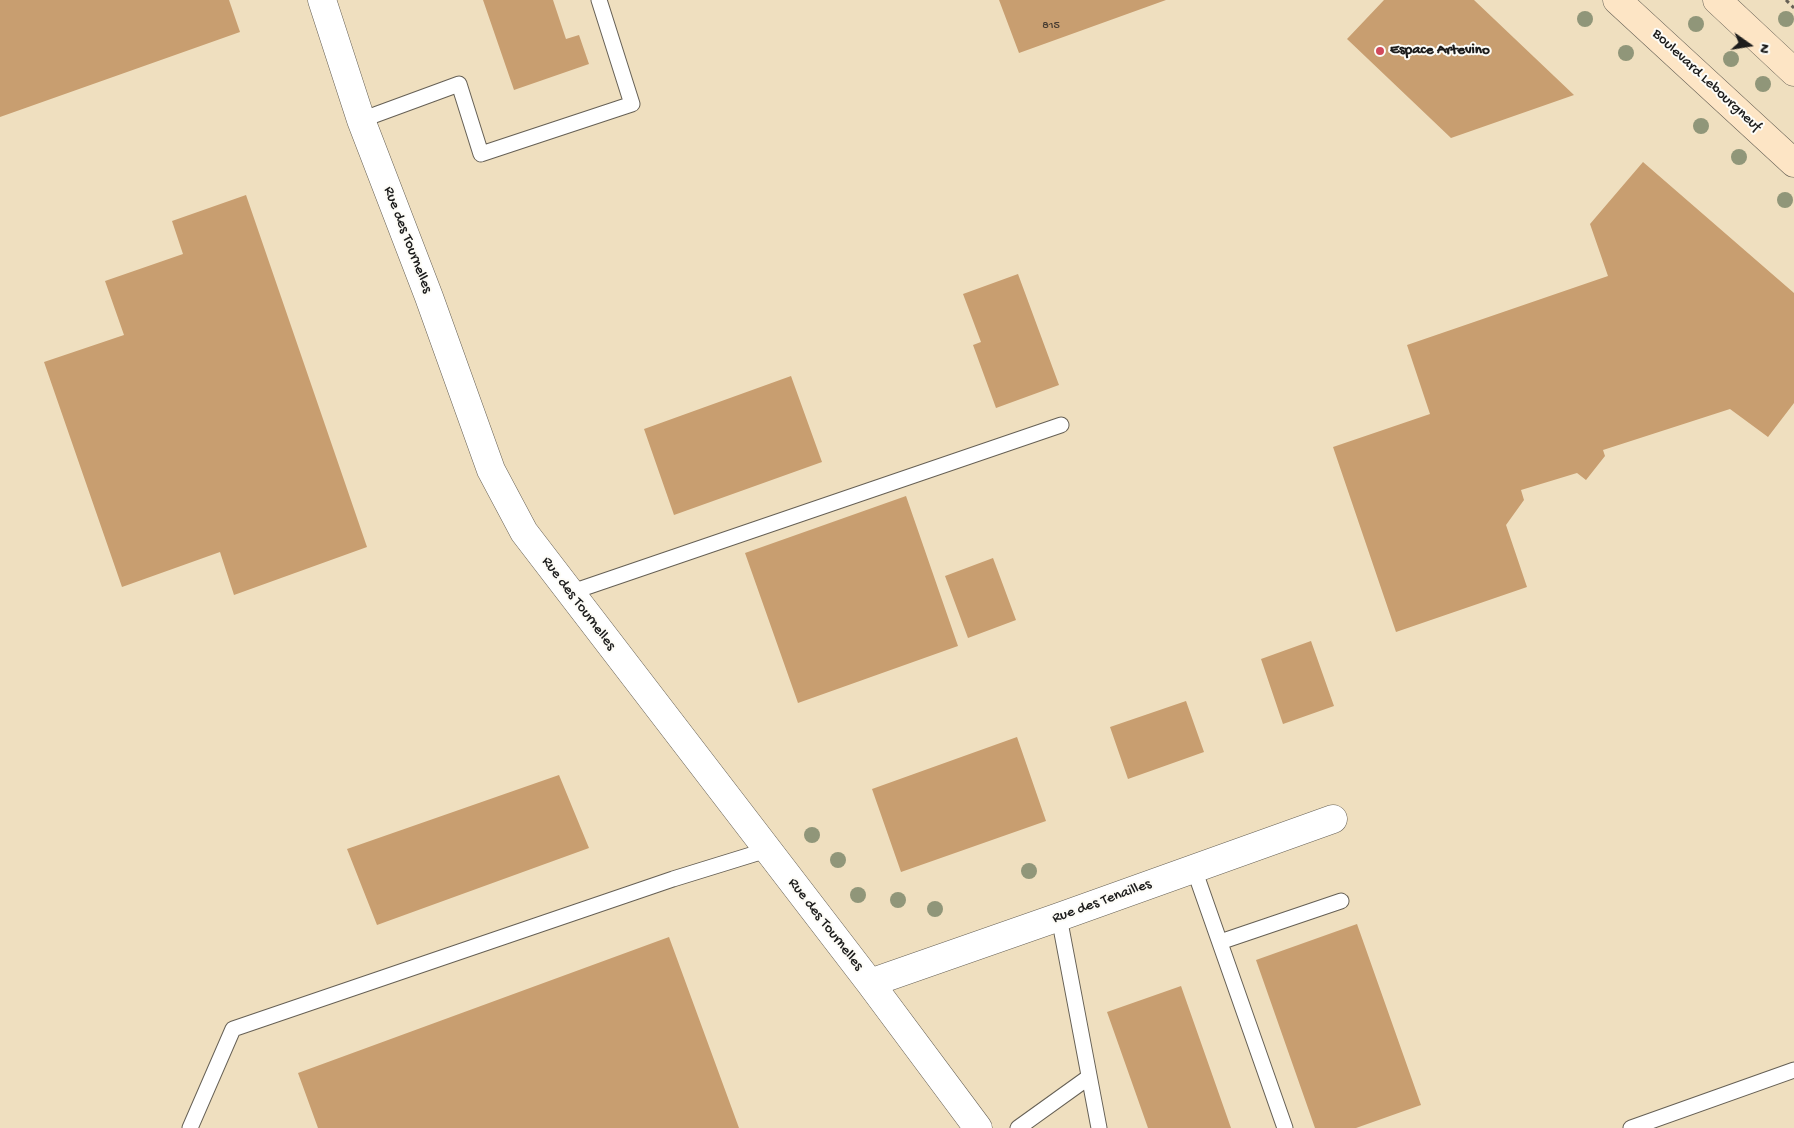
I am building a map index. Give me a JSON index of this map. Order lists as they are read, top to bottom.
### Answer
{
  "streets": {
    "main road": ["Boulevard Lebourgneuf"],
    "street": ["Rue des Tournelles", "Rue des Tenailles"]
  },
  "crossings": [
    ["Rue des Tournelles", "Rue des Tenailles"]
  ],
  "places": ["Espace Artevino"],
  "house_numbers": ["815"],
  "north": "right"
}
